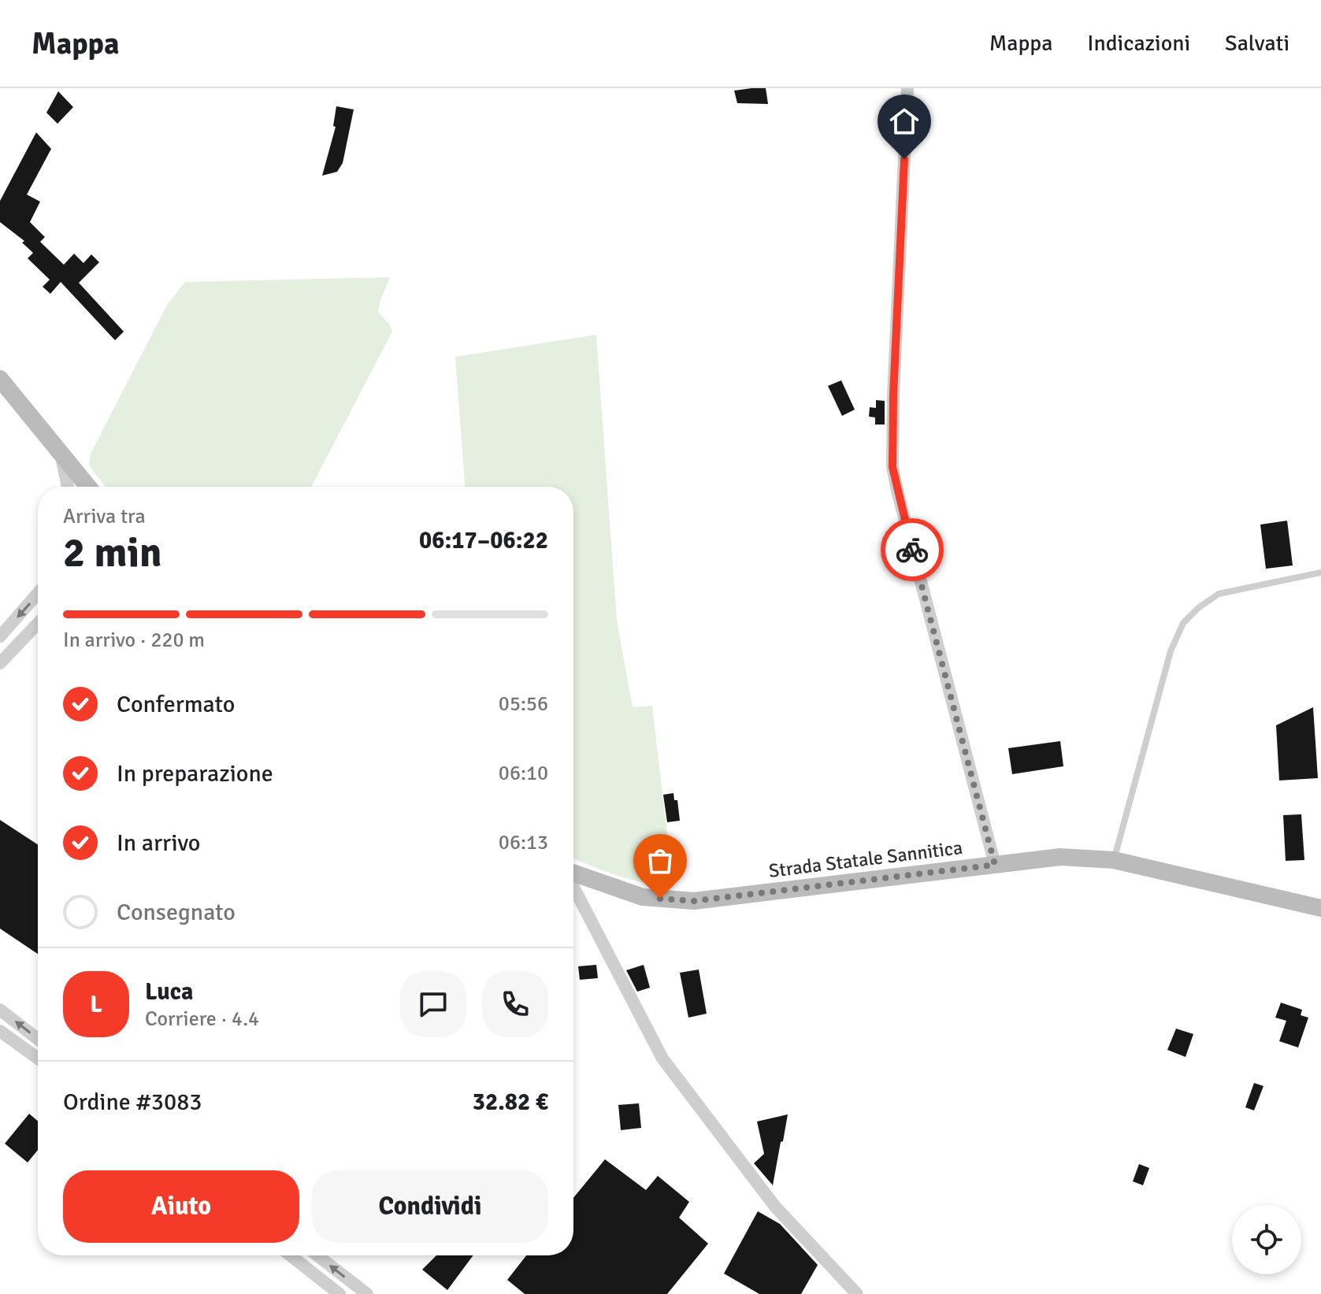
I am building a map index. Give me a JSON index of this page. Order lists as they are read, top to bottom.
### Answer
{
  "streets": {
    "main road": ["Strada Statale Sannitica"]
  },
  "page": {
    "header": "Mappa",
    "nav": ["Mappa", "Indicazioni", "Salvati"],
    "heading": ["2 min", "Arriva tra", "06:17–06:22"],
    "panel": [
      "Luca",
      "Corriere · 4.4",
      "Ordine #3083",
      "32.82 €"
    ],
    "bar": "In arrivo · 220 m",
    "list": [
      ["Confermato", "05:56"],
      ["In preparazione", "06:10"],
      ["In arrivo", "06:13"],
      "Consegnato"
    ],
    "round": "L",
    "buttons": ["Aiuto", "Condividi"]
  }
}
